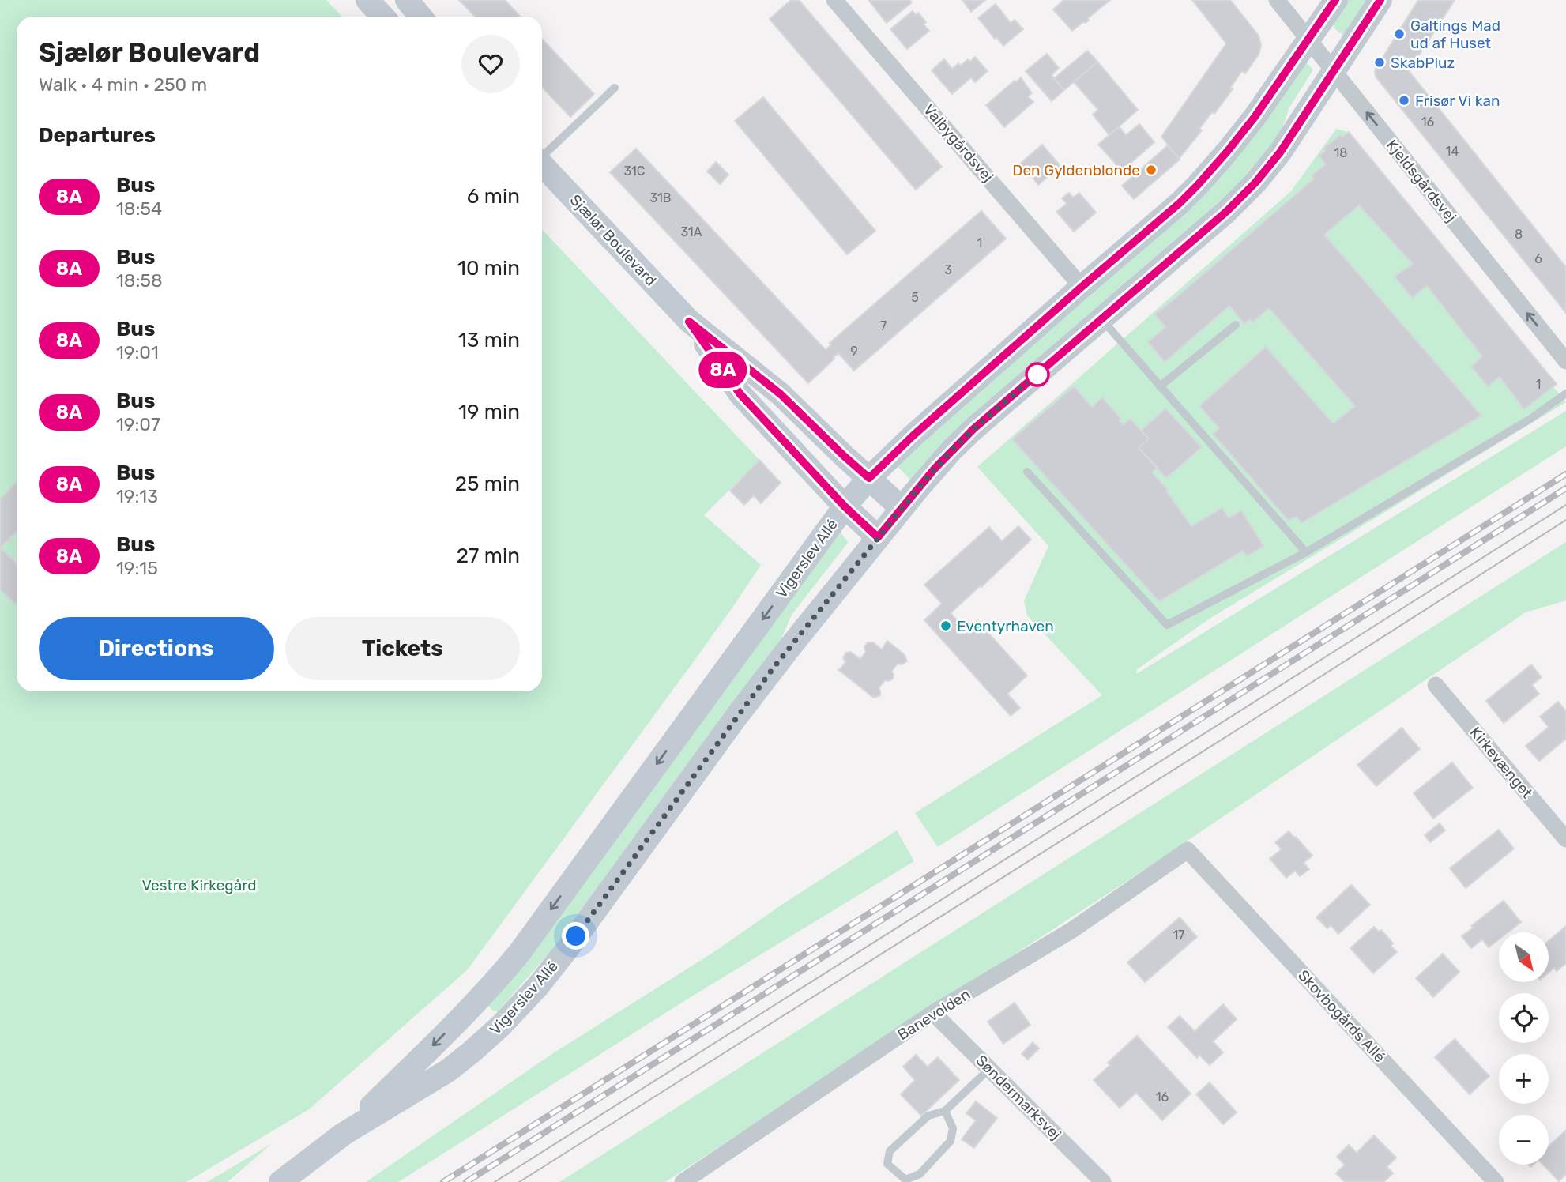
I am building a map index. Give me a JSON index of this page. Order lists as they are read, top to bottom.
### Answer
{
  "streets": {
    "street": [
      "Valbygårdsvej",
      "Kjeldsgårdsvej",
      "Sjælør Boulevard",
      "Vigerslev Allé",
      "Kirkevænget",
      "Banevolden",
      "Skovbogårds Allé",
      "Søndermarksvej"
    ]
  },
  "crossings": [
    ["Valbygårdsvej", "Vigerslev Allé"],
    ["Kjeldsgårdsvej", "Vigerslev Allé"],
    ["Sjælør Boulevard", "Vigerslev Allé"],
    ["Banevolden", "Skovbogårds Allé"],
    ["Banevolden", "Søndermarksvej"]
  ],
  "one_way": ["Kjeldsgårdsvej"],
  "parks": ["Vestre Kirkegård"],
  "places": [
    "Galtings Mad ud af Huset",
    "SkabPluz",
    "Frisør Vi kan",
    "Den Gyldenblonde",
    "Eventyrhaven"
  ],
  "lines": ["bus line 8A"],
  "house_numbers": [
    "16",
    "14",
    "18",
    "31C",
    "31B",
    "31A",
    "8",
    "1",
    "6",
    "3",
    "5",
    "7",
    "9",
    "1",
    "17",
    "16"
  ],
  "north": "bottom right",
  "page": {
    "on_map": "8A",
    "heading": [
      ["Sjælør Boulevard", "Walk · 4 min · 250 m"],
      "Departures"
    ],
    "list": [
      {
        "mark": "8A",
        "name": "Bus",
        "note": "18:54",
        "value": "6 min"
      },
      {
        "mark": "8A",
        "name": "Bus",
        "note": "18:58",
        "value": "10 min"
      },
      {
        "mark": "8A",
        "name": "Bus",
        "note": "19:01",
        "value": "13 min"
      },
      {
        "mark": "8A",
        "name": "Bus",
        "note": "19:07",
        "value": "19 min"
      },
      {
        "mark": "8A",
        "name": "Bus",
        "note": "19:13",
        "value": "25 min"
      },
      {
        "mark": "8A",
        "name": "Bus",
        "note": "19:15",
        "value": "27 min"
      }
    ],
    "buttons": ["Directions", "Tickets"],
    "map_buttons": ["+", "−"]
  }
}
